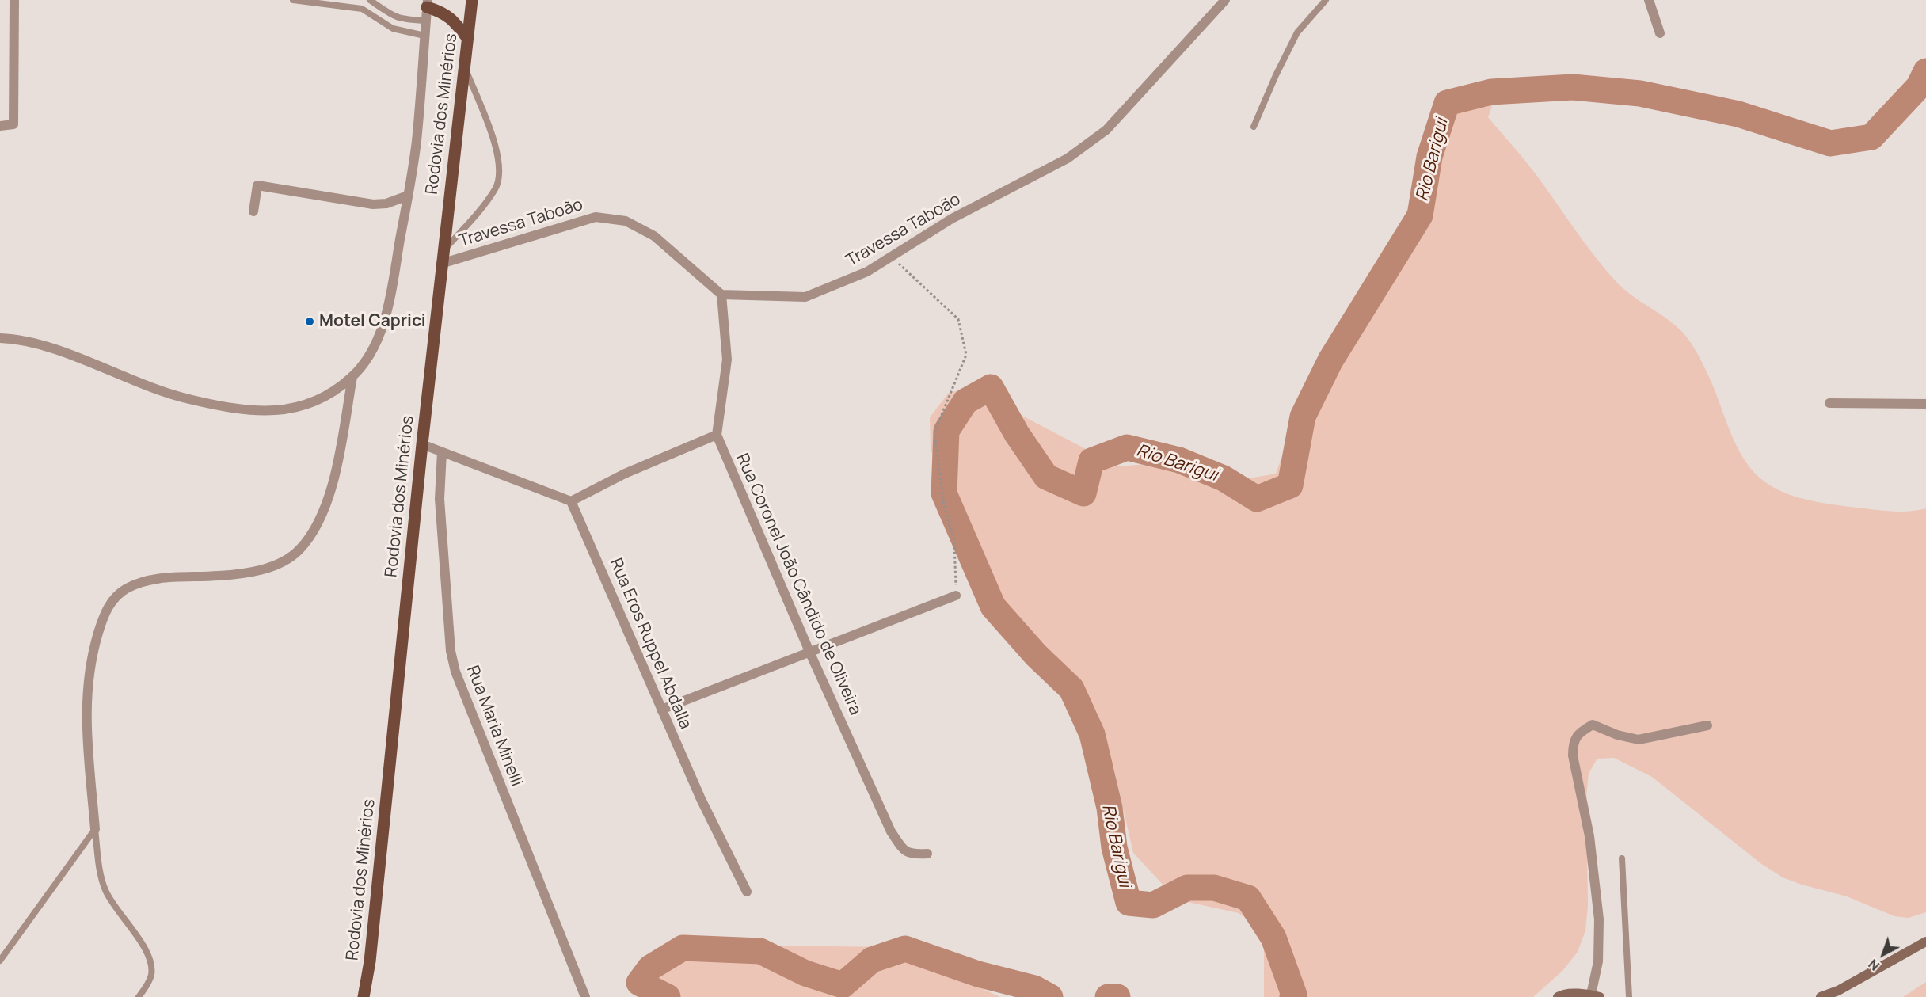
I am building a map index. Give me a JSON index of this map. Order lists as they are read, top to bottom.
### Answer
{
  "streets": {
    "main road": ["Rodovia dos Minérios"],
    "street": [
      "Travessa Taboão",
      "Rua Coronel João Cândido de Oliveira",
      "Rua Eros Ruppel Abdalla",
      "Rua Maria Minelli"
    ]
  },
  "crossings": [
    ["Rodovia dos Minérios", "Travessa Taboão"]
  ],
  "water": ["Rio Barigui"],
  "places": ["Motel Caprici"],
  "north": "bottom left"
}
